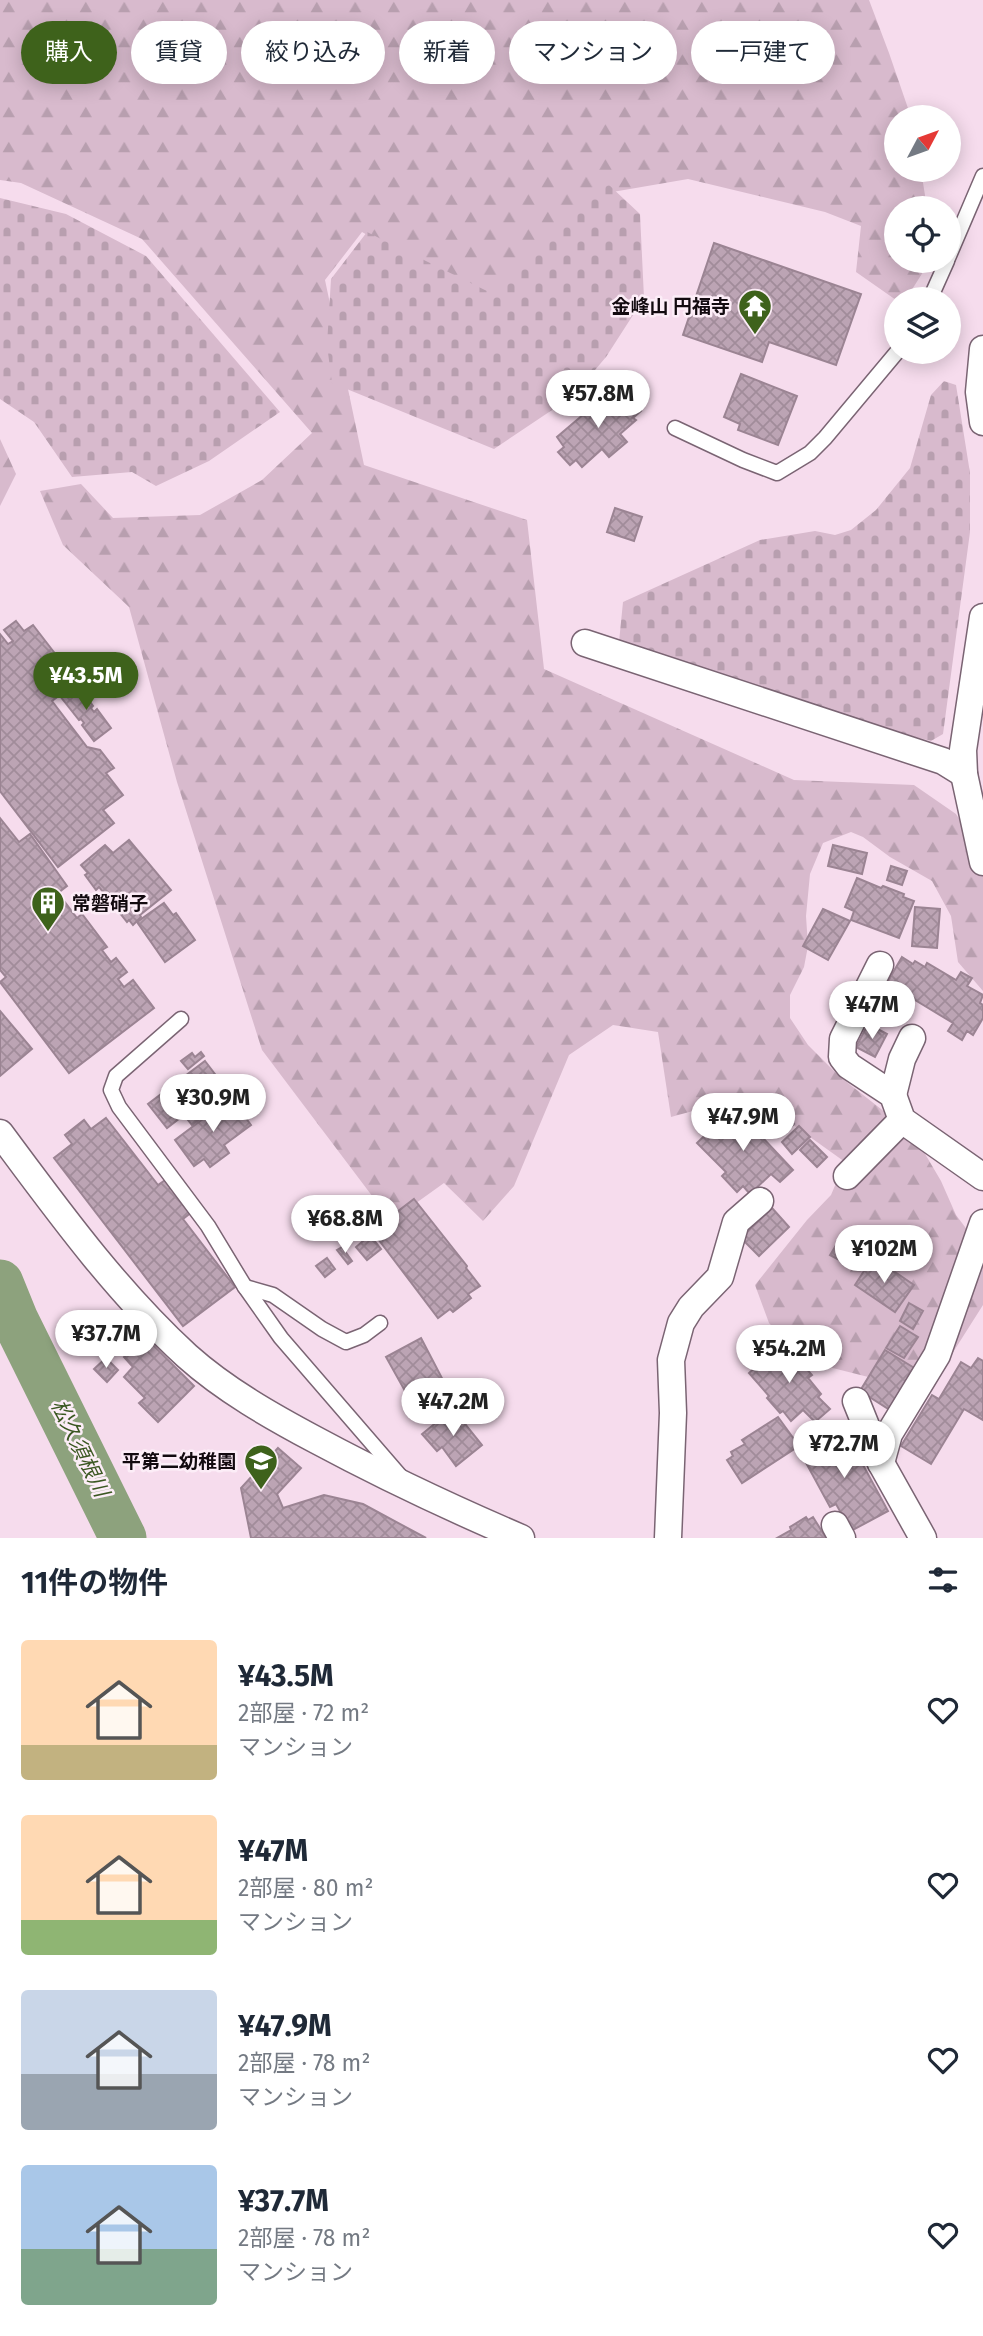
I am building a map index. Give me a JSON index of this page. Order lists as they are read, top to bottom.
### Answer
{
  "water": ["松久須根川"],
  "places": {
    "temple": ["金峰山 円福寺"],
    "building": ["常磐硝子"],
    "school or university": ["平第二幼稚園"]
  },
  "north": "top right",
  "page": {
    "chip": [
      "購入",
      "賃貸",
      "絞り込み",
      "新着",
      "マンション",
      "一戸建て"
    ],
    "price": [
      "¥57.8M",
      "¥43.5M",
      "¥47M",
      "¥30.9M",
      "¥47.9M",
      "¥68.8M",
      "¥102M",
      "¥37.7M",
      "¥54.2M",
      "¥47.2M",
      "¥72.7M"
    ],
    "heading": "11件の物件",
    "list": [
      {
        "name": "¥43.5M",
        "note": "2部屋 · 72 m² · マンション"
      },
      {
        "name": "¥47M",
        "note": "2部屋 · 80 m² · マンション"
      },
      {
        "name": "¥47.9M",
        "note": "2部屋 · 78 m² · マンション"
      },
      {
        "name": "¥37.7M",
        "note": "2部屋 · 78 m² · マンション"
      }
    ]
  }
}
